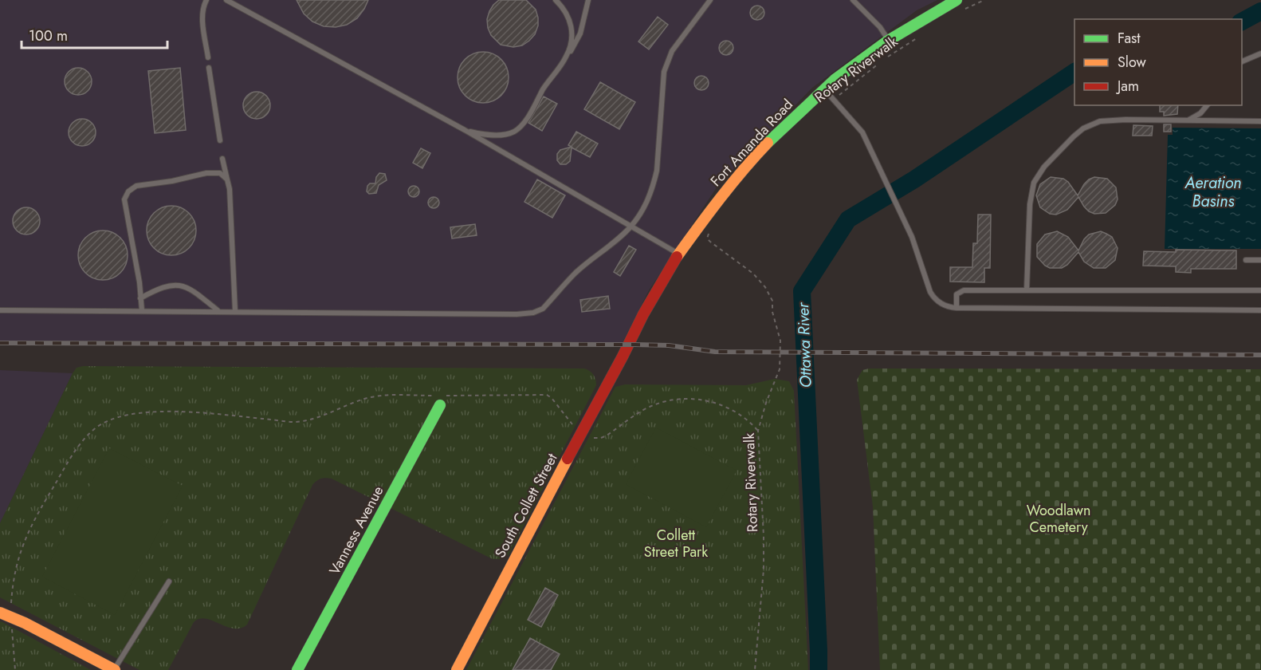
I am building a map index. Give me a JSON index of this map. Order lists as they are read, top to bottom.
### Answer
{
  "streets": {
    "street": ["Fort Amanda Road", "South Collett Street", "Vanness Avenue"],
    "path": ["Rotary Riverwalk"]
  },
  "crossings": [
    ["Fort Amanda Road", "South Collett Street"]
  ],
  "water": ["Aeration Basins", "Ottawa River"],
  "parks": ["Woodlawn Cemetery", "Collett Street Park"],
  "legend": ["Fast", "Slow", "Jam"],
  "scale_bar": "100 m"
}
